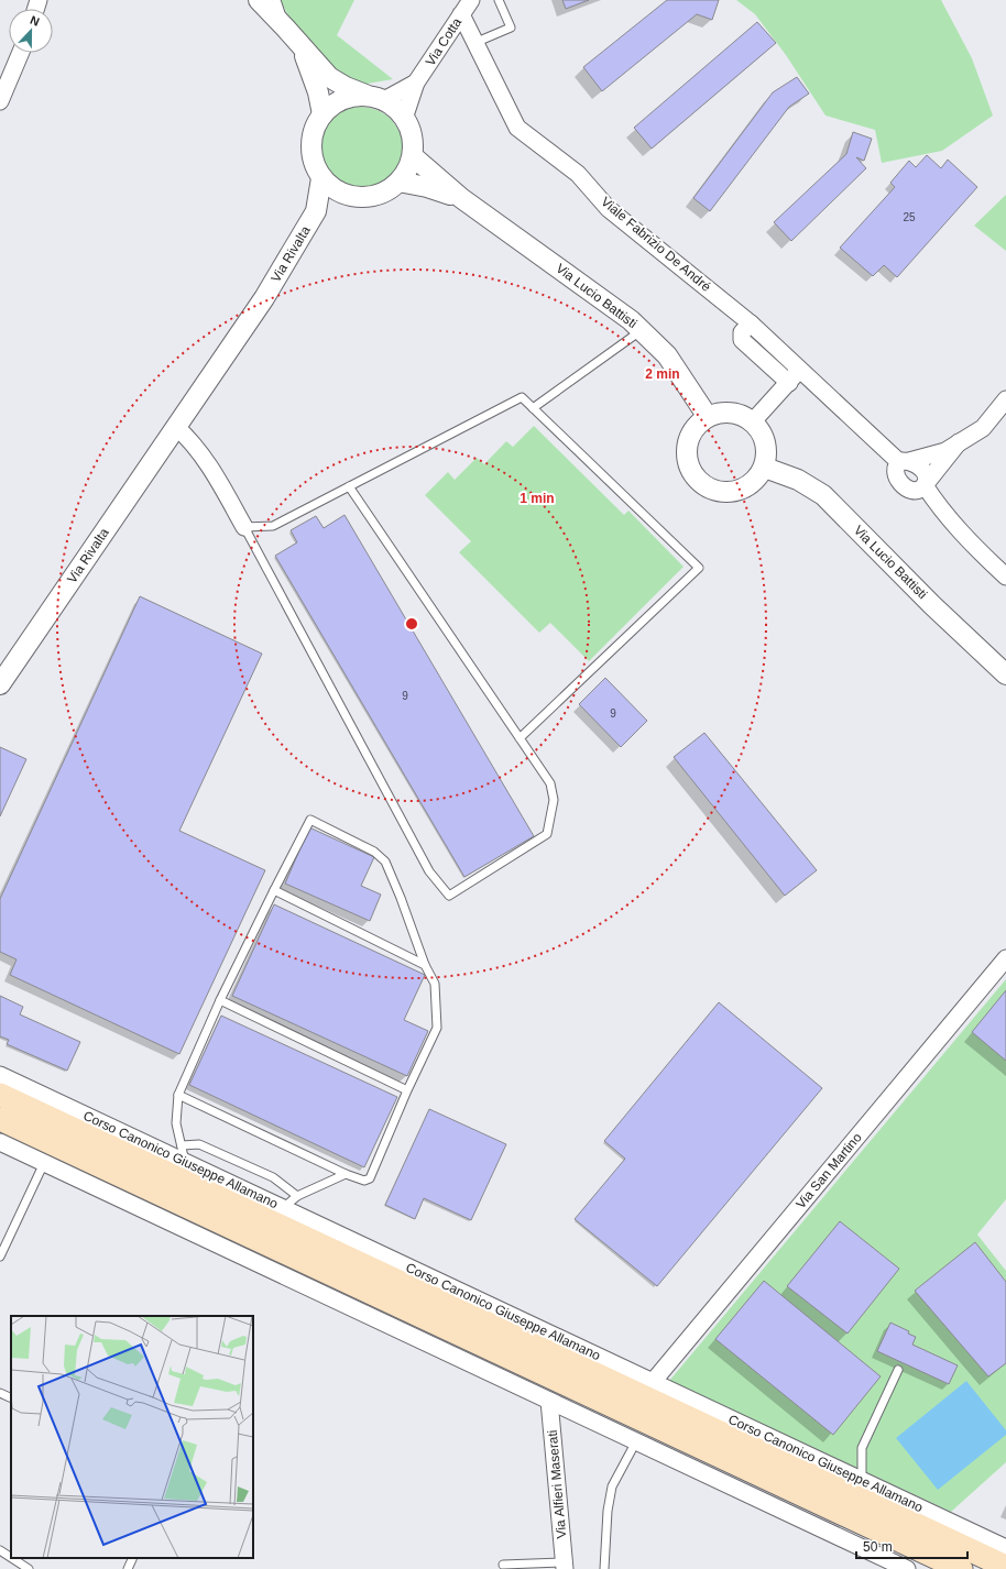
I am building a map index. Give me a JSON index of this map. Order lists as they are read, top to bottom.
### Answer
{
  "streets": {
    "main road": ["Corso Canonico Giuseppe Allamano"],
    "street": [
      "Via Cotta",
      "Viale Fabrizio De André",
      "Via Rivalta",
      "Via Lucio Battisti",
      "Via San Martino",
      "Via Alfieri Maserati"
    ]
  },
  "crossings": [
    ["Via Cotta", "Viale Fabrizio De André"],
    ["Via Cotta", "Via Rivalta"],
    ["Via Cotta", "Via Lucio Battisti"],
    ["Via Rivalta", "Via Lucio Battisti"],
    ["Corso Canonico Giuseppe Allamano", "Via San Martino"]
  ],
  "house_numbers": ["25", "9", "9"],
  "scale_bar": "50 m",
  "north": "top",
  "rings": ["2 min", "1 min"]
}
